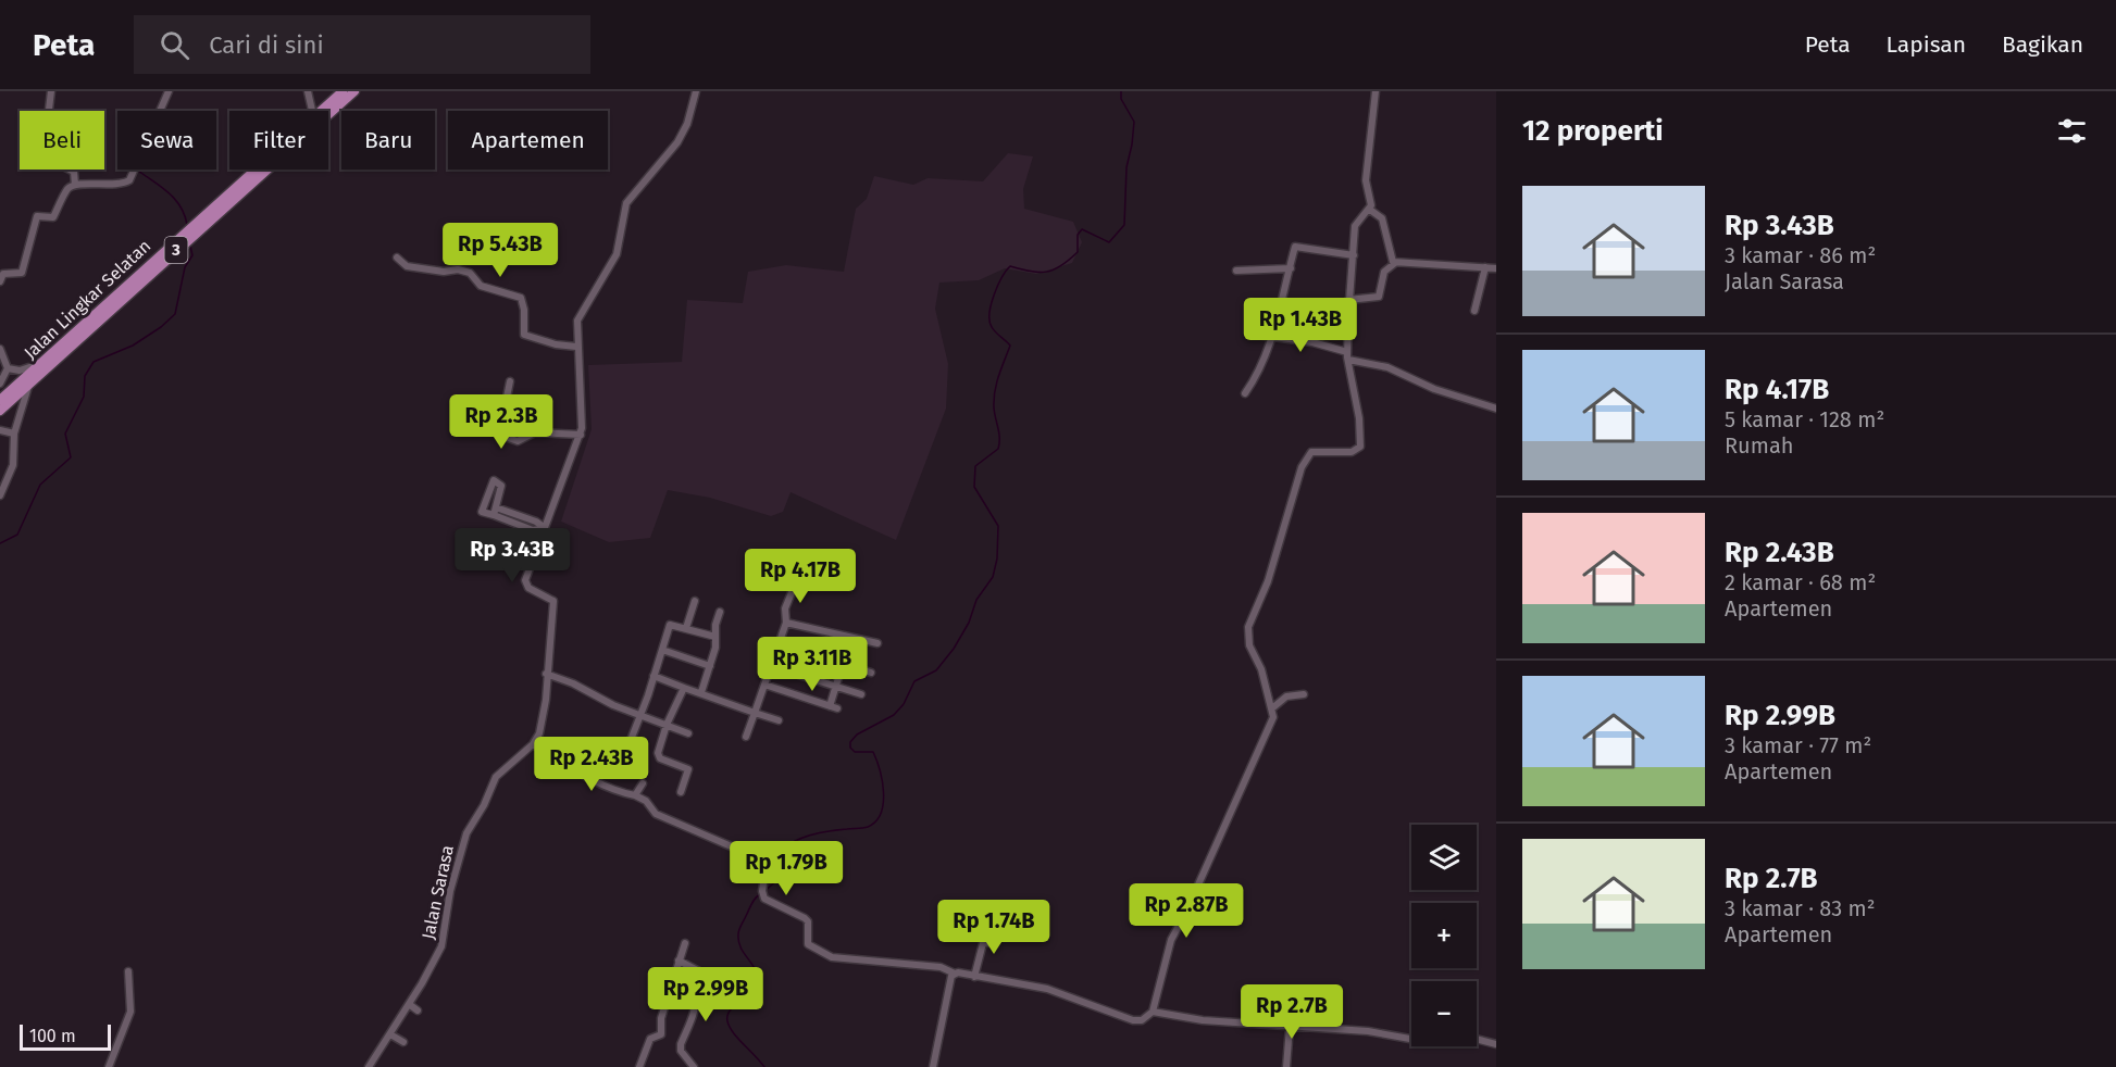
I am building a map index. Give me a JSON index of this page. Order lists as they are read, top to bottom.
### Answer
{
  "streets": {
    "main road": ["3", "Jalan Lingkar Selatan"],
    "street": ["Jalan Sarasa"]
  },
  "scale_bar": "100 m",
  "page": {
    "header": "Peta",
    "search": "Cari di sini",
    "nav": ["Peta", "Lapisan", "Bagikan"],
    "heading": "12 properti",
    "chip": [
      "Beli",
      "Sewa",
      "Filter",
      "Baru",
      "Apartemen"
    ],
    "list": [
      {
        "name": "Rp 3.43B",
        "note": "3 kamar · 86 m² · Jalan Sarasa"
      },
      {
        "name": "Rp 4.17B",
        "note": "5 kamar · 128 m² · Rumah"
      },
      {
        "name": "Rp 2.43B",
        "note": "2 kamar · 68 m² · Apartemen"
      },
      {
        "name": "Rp 2.99B",
        "note": "3 kamar · 77 m² · Apartemen"
      },
      {
        "name": "Rp 2.7B",
        "note": "3 kamar · 83 m² · Apartemen"
      }
    ],
    "price": [
      "Rp 5.43B",
      "Rp 1.43B",
      "Rp 2.3B",
      "Rp 3.43B",
      "Rp 4.17B",
      "Rp 3.11B",
      "Rp 2.43B",
      "Rp 1.79B",
      "Rp 2.87B",
      "Rp 1.74B",
      "Rp 2.99B",
      "Rp 2.7B"
    ],
    "map_buttons": ["+", "−"],
    "scale": "100 m"
  }
}
